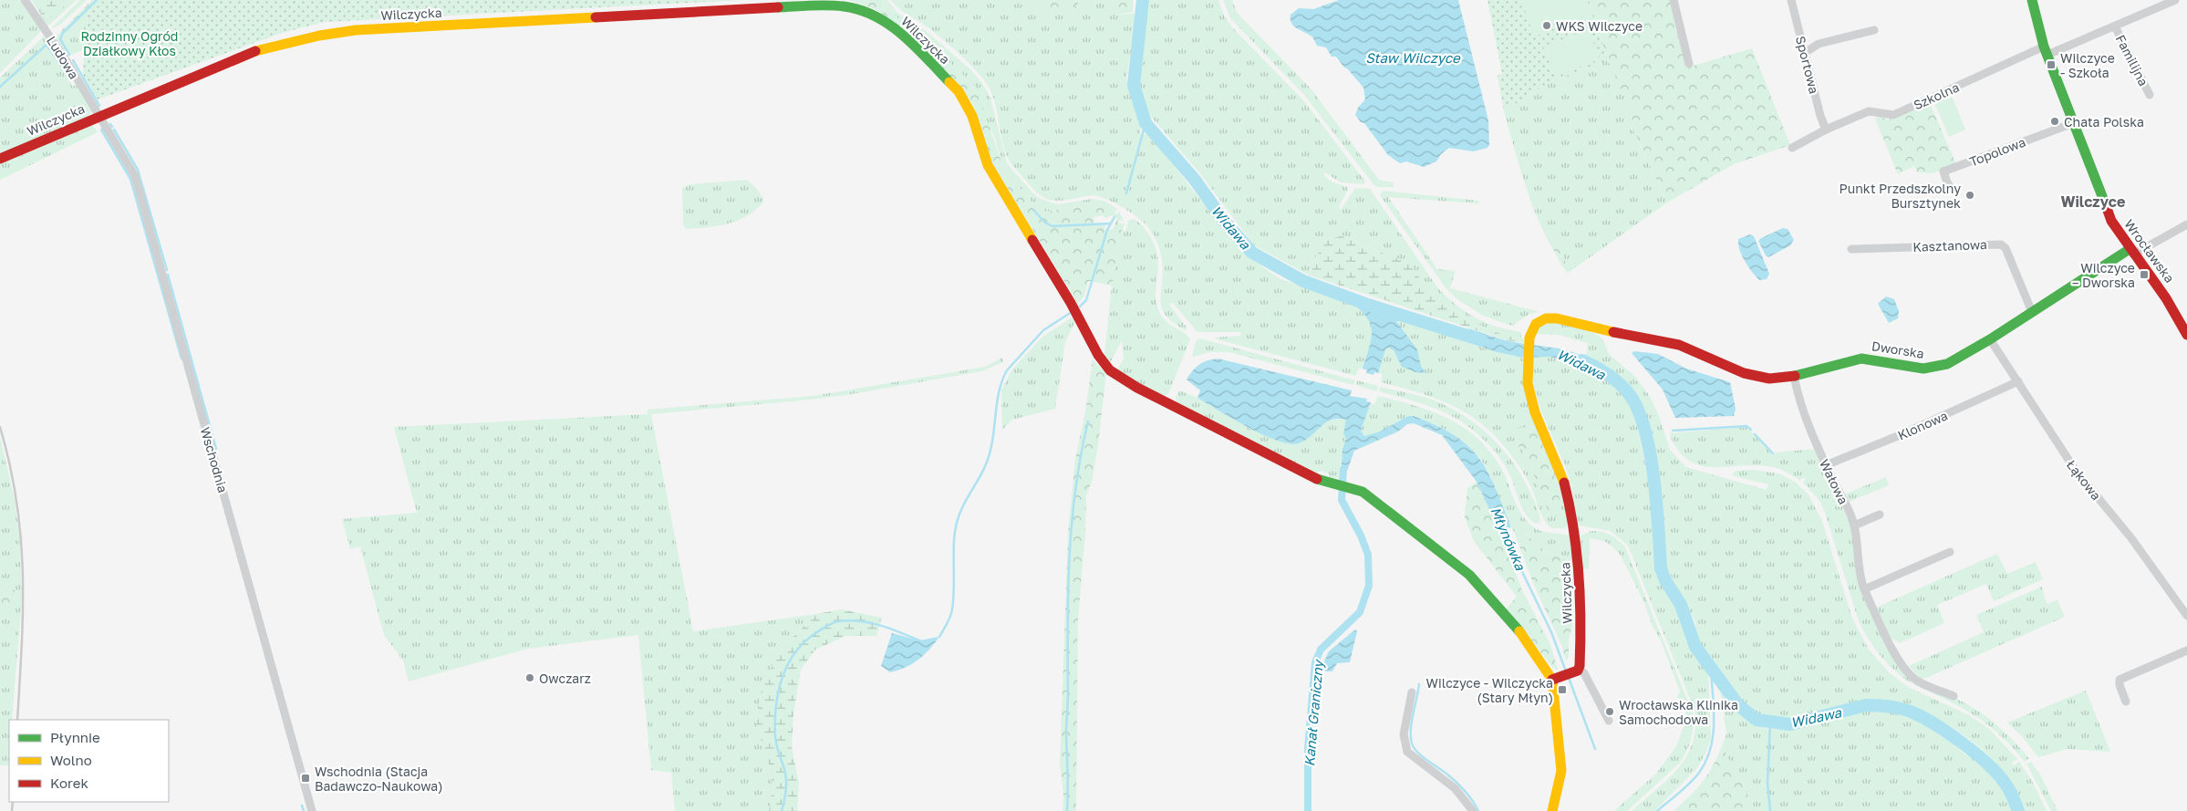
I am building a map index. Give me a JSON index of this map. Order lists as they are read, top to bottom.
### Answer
{
  "streets": {
    "street": [
      "Wilczycka",
      "Ludowa",
      "Familijna",
      "Sportowa",
      "Szkolna",
      "Topolowa",
      "Kasztanowa",
      "Wrocławska",
      "Dworska",
      "Klonowa",
      "Wschodnia",
      "Łąkowa",
      "Wałowa"
    ]
  },
  "crossings": [
    ["Wilczycka", "Ludowa"],
    ["Wilczycka", "Dworska"],
    ["Wilczycka", "Wschodnia"],
    ["Ludowa", "Wschodnia"],
    ["Familijna", "Szkolna"],
    ["Familijna", "Wrocławska"],
    ["Sportowa", "Szkolna"],
    ["Szkolna", "Wrocławska"],
    ["Topolowa", "Wrocławska"],
    ["Kasztanowa", "Dworska"],
    ["Wrocławska", "Dworska"],
    ["Dworska", "Łąkowa"],
    ["Dworska", "Wałowa"],
    ["Klonowa", "Łąkowa"],
    ["Klonowa", "Wałowa"]
  ],
  "districts": ["Wilczyce"],
  "water": [
    "Staw Wilczyce",
    "Widawa",
    "Młynówka",
    "Kanał Graniczny"
  ],
  "parks": ["Rodzinny Ogród Działkowy Kłos"],
  "places": {
    "other": [
      "WKS Wilczyce",
      "Chata Polska",
      "Punkt Przedszkolny Bursztynek",
      "Owczarz",
      "Wrocławska Klinika Samochodowa"
    ],
    "transit": [
      "Wilczyce - Szkoła",
      "Wilczyce – Dworska",
      "Wilczyce - Wilczycka (Stary Młyn)",
      "Wschodnia (Stacja Badawczo-Naukowa)"
    ]
  },
  "legend": ["Płynnie", "Wolno", "Korek"]
}
